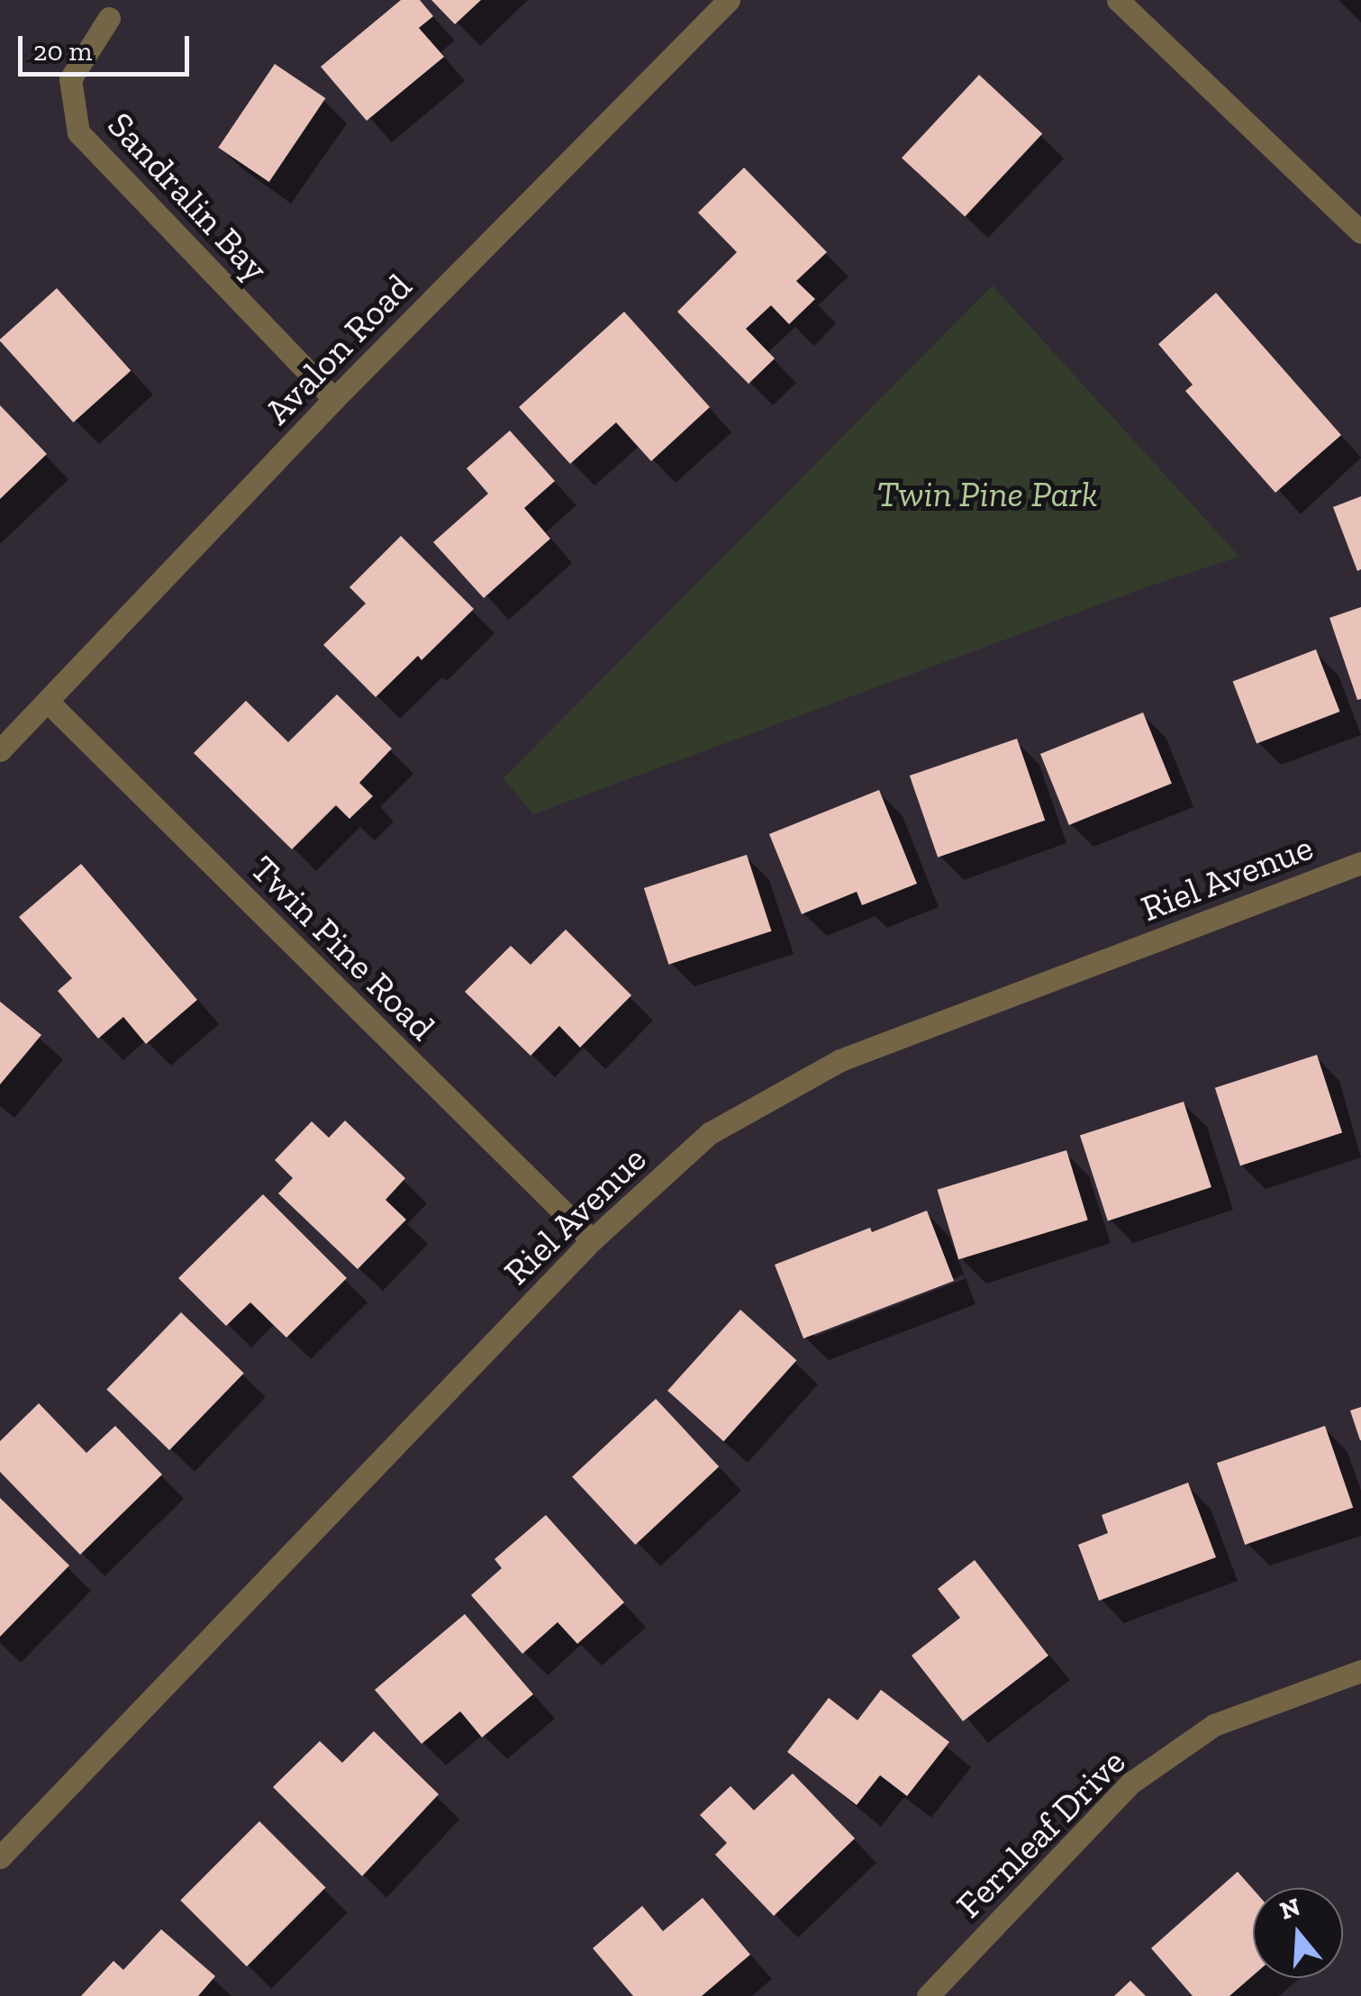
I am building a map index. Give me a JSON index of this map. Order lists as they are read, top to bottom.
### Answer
{
  "streets": {
    "street": [
      "Sandralin Bay",
      "Avalon Road",
      "Riel Avenue",
      "Twin Pine Road",
      "Fernleaf Drive"
    ]
  },
  "crossings": [
    ["Sandralin Bay", "Avalon Road"],
    ["Avalon Road", "Twin Pine Road"],
    ["Riel Avenue", "Twin Pine Road"]
  ],
  "parks": ["Twin Pine Park"],
  "scale_bar": "20 m",
  "north": "top"
}
